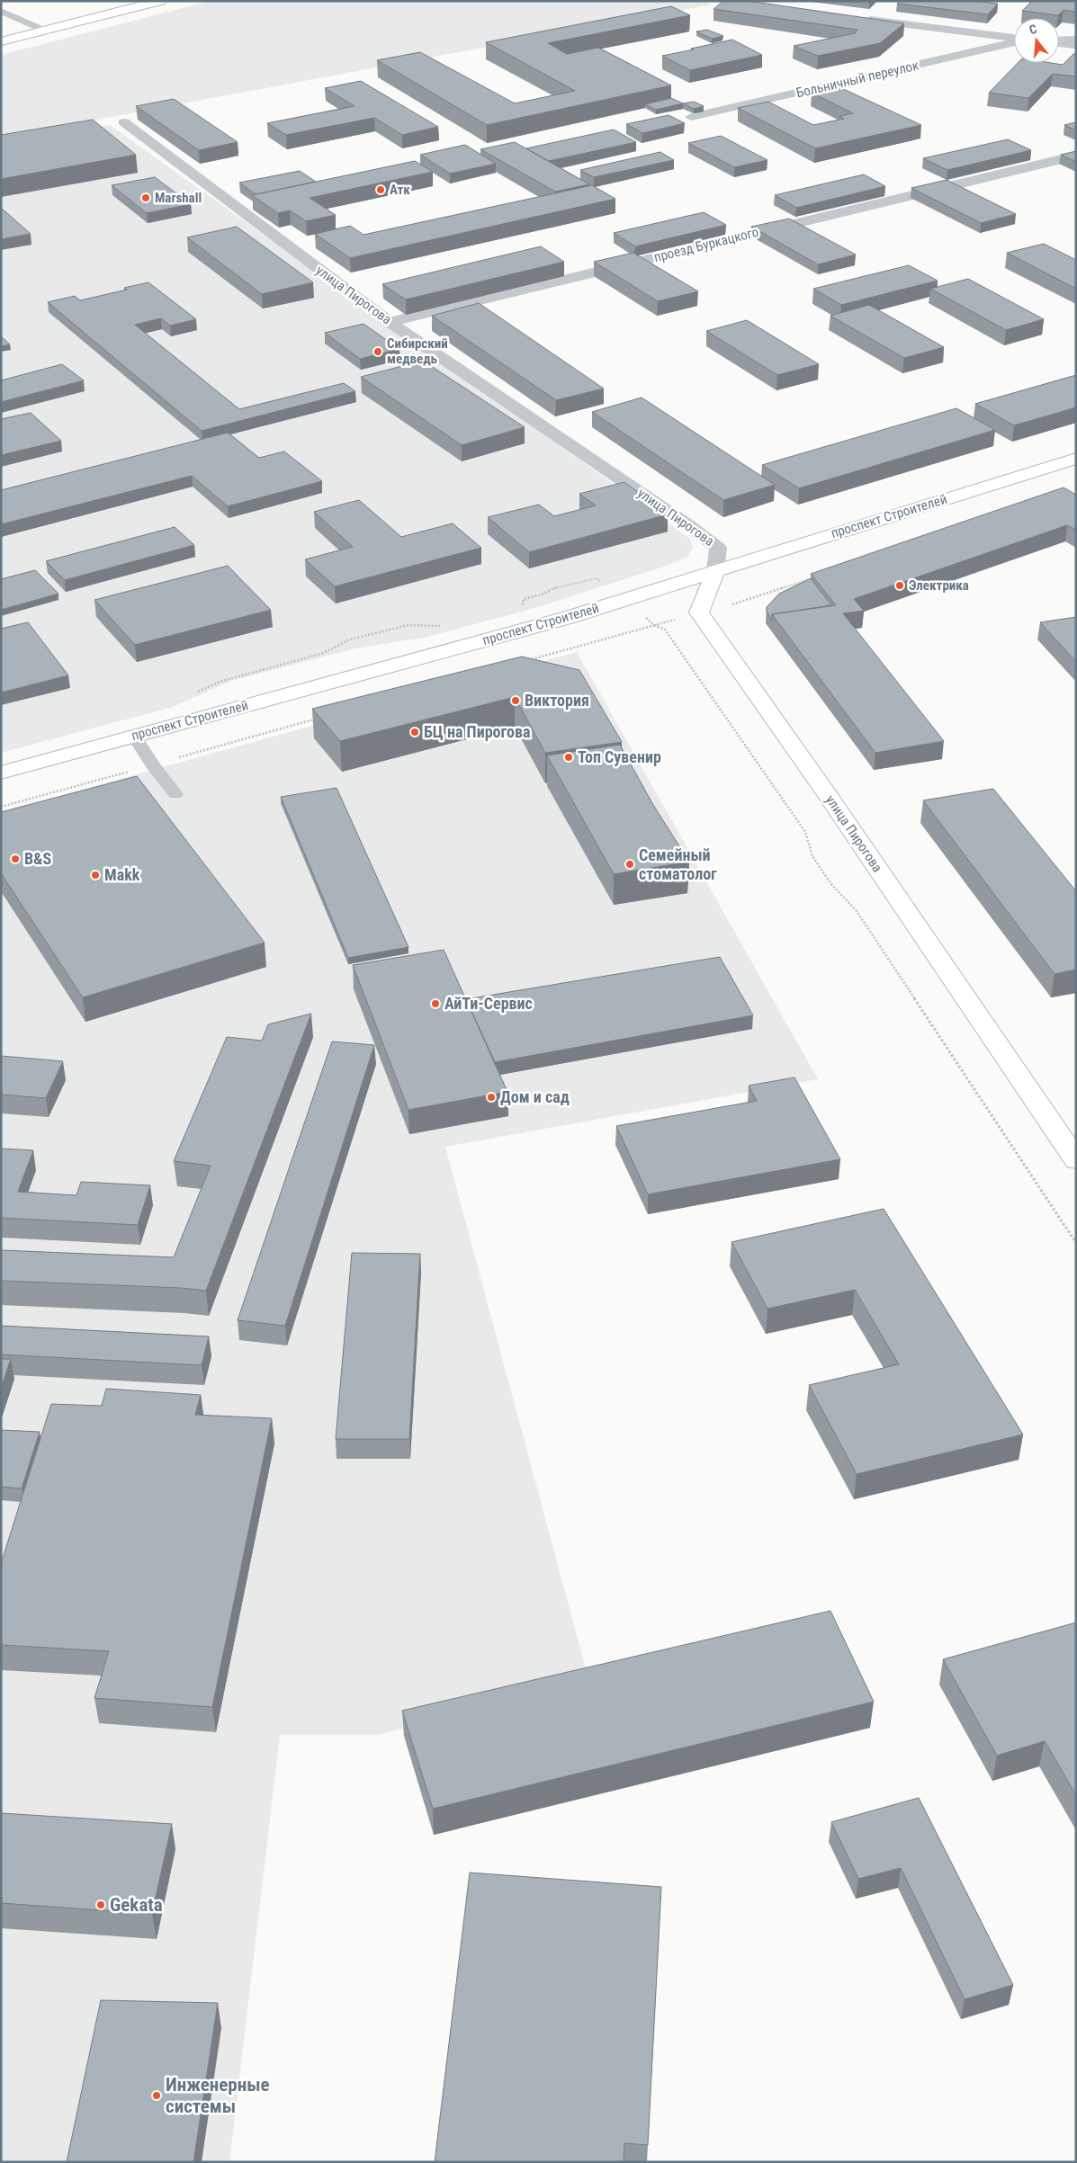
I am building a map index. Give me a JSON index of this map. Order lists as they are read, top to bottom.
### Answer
{
  "streets": {
    "street": [
      "Больничный переулок",
      "проезд Буркацкого",
      "улица Пирогова",
      "проспект Строителей"
    ]
  },
  "crossings": [
    ["проезд Буркацкого", "улица Пирогова"],
    ["улица Пирогова", "проспект Строителей"]
  ],
  "places": [
    "Атк",
    "Marshall",
    "Сибирский медведь",
    "Электрика",
    "Виктория",
    "БЦ на Пирогова",
    "Топ Сувенир",
    "B&S",
    "Семейный стоматолог",
    "Makk",
    "АйТи-Сервис",
    "Дом и сад",
    "Gekata",
    "Инженерные системы"
  ],
  "north": "top"
}
